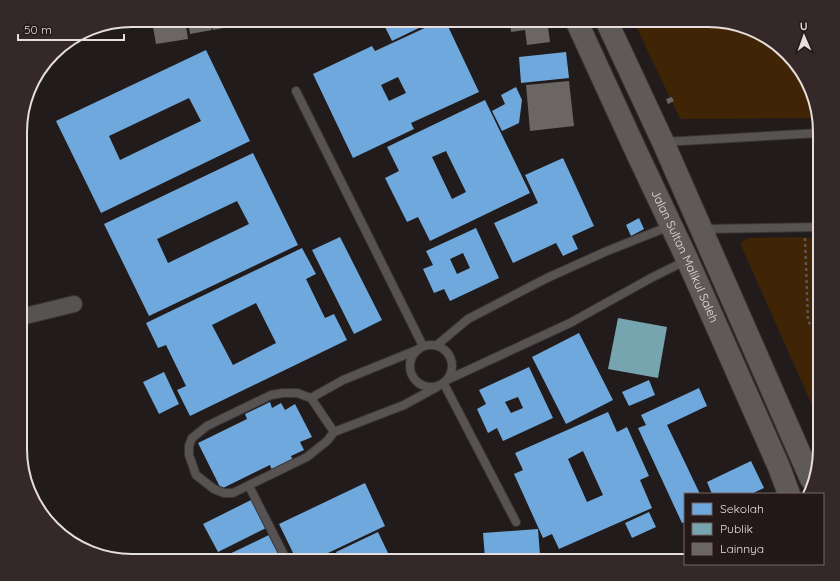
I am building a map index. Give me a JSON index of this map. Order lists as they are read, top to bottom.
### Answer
{
  "streets": {
    "main road": ["Jalan Sultan Malikul Saleh"]
  },
  "legend": ["Sekolah", "Publik", "Lainnya"],
  "scale_bar": "50 m",
  "north": "top"
}
